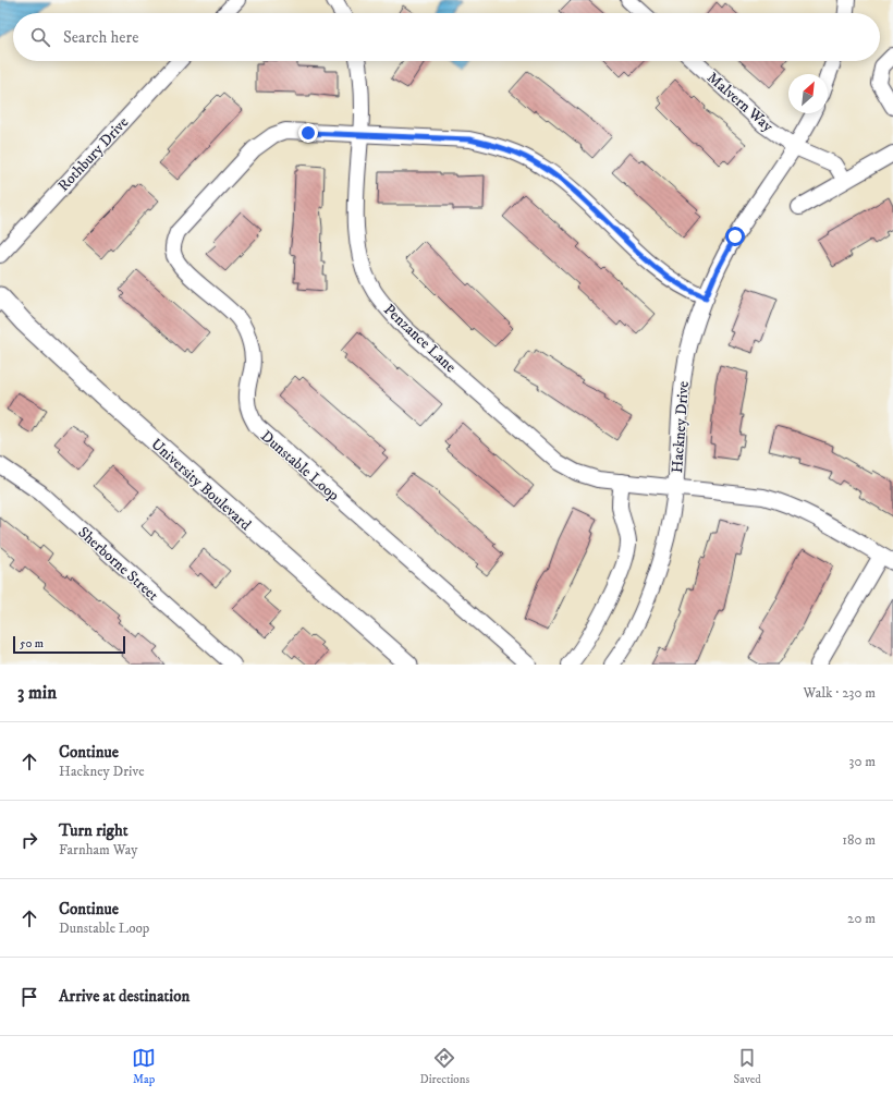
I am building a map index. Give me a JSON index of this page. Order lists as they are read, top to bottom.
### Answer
{
  "streets": {
    "street": [
      "Malvern Way",
      "Rothbury Drive",
      "Penzance Lane",
      "Hackney Drive",
      "Dunstable Loop",
      "University Boulevard",
      "Sherborne Street"
    ]
  },
  "crossings": [
    ["Malvern Way", "Hackney Drive"],
    ["Penzance Lane", "Hackney Drive"],
    ["Penzance Lane", "Dunstable Loop"],
    ["Hackney Drive", "Dunstable Loop"]
  ],
  "scale_bar": "50 m",
  "north": "top right",
  "page": {
    "search": "Search here",
    "scale": "50 m",
    "heading": ["3 min", "Walk · 230 m"],
    "list": [
      ["Continue", "Hackney Drive", "30 m"],
      ["Turn right", "Farnham Way", "180 m"],
      ["Continue", "Dunstable Loop", "20 m"],
      "Arrive at destination"
    ],
    "nav": ["Map", "Directions", "Saved"]
  }
}
